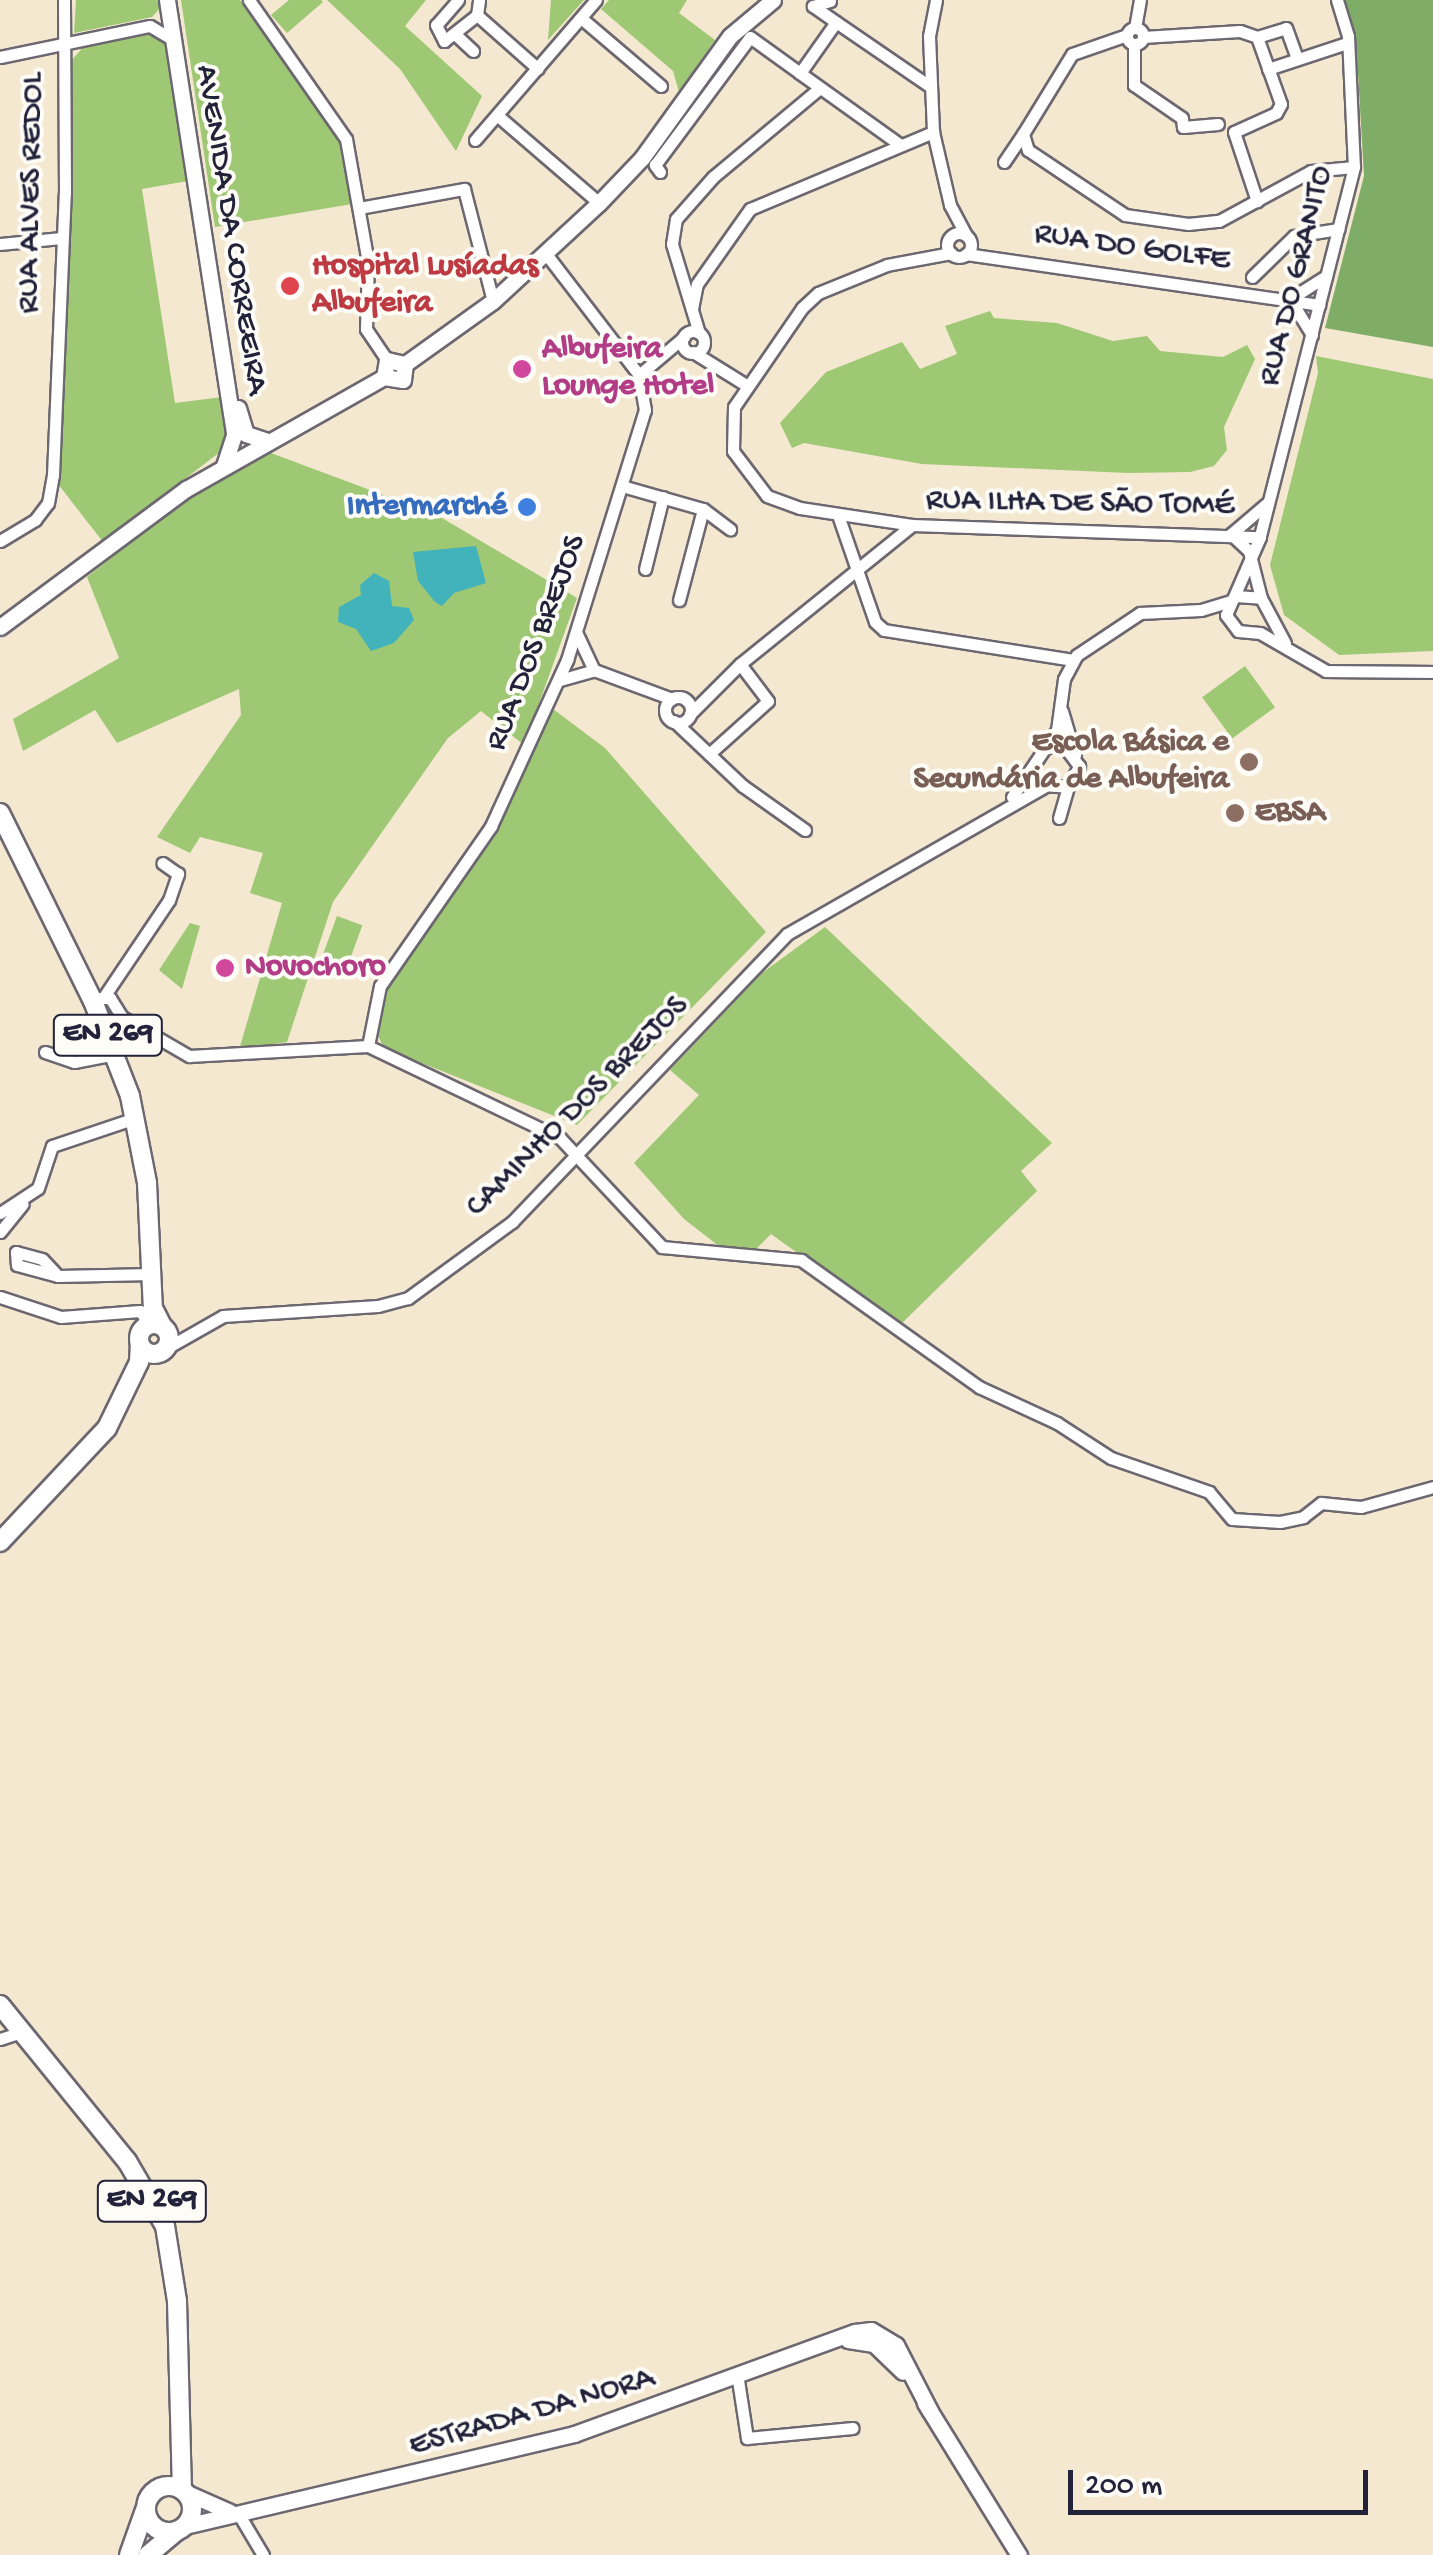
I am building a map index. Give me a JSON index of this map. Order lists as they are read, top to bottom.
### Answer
{
  "streets": {
    "main road": ["AVENIDA DA CORREEIRA", "EN 269", "ESTRADA DA NORA"],
    "street": [
      "RUA ALVES REDOL",
      "RUA DO GOLFE",
      "RUA DO GRANITO",
      "RUA ILHA DE SÃO TOMÉ",
      "RUA DOS BREJOS",
      "CAMINHO DOS BREJOS"
    ]
  },
  "crossings": [
    ["RUA DO GOLFE", "RUA DO GRANITO"],
    ["RUA DO GRANITO", "RUA ILHA DE SÃO TOMÉ"],
    ["EN 269", "CAMINHO DOS BREJOS"],
    ["EN 269", "ESTRADA DA NORA"]
  ],
  "places": [
    "Hospital Lusíadas Albufeira",
    "Albufeira Lounge Hotel",
    "Intermarché",
    "Escola Básica e Secundária de Albufeira",
    "EBSA",
    "Novochoro"
  ],
  "scale_bar": "200 m"
}
